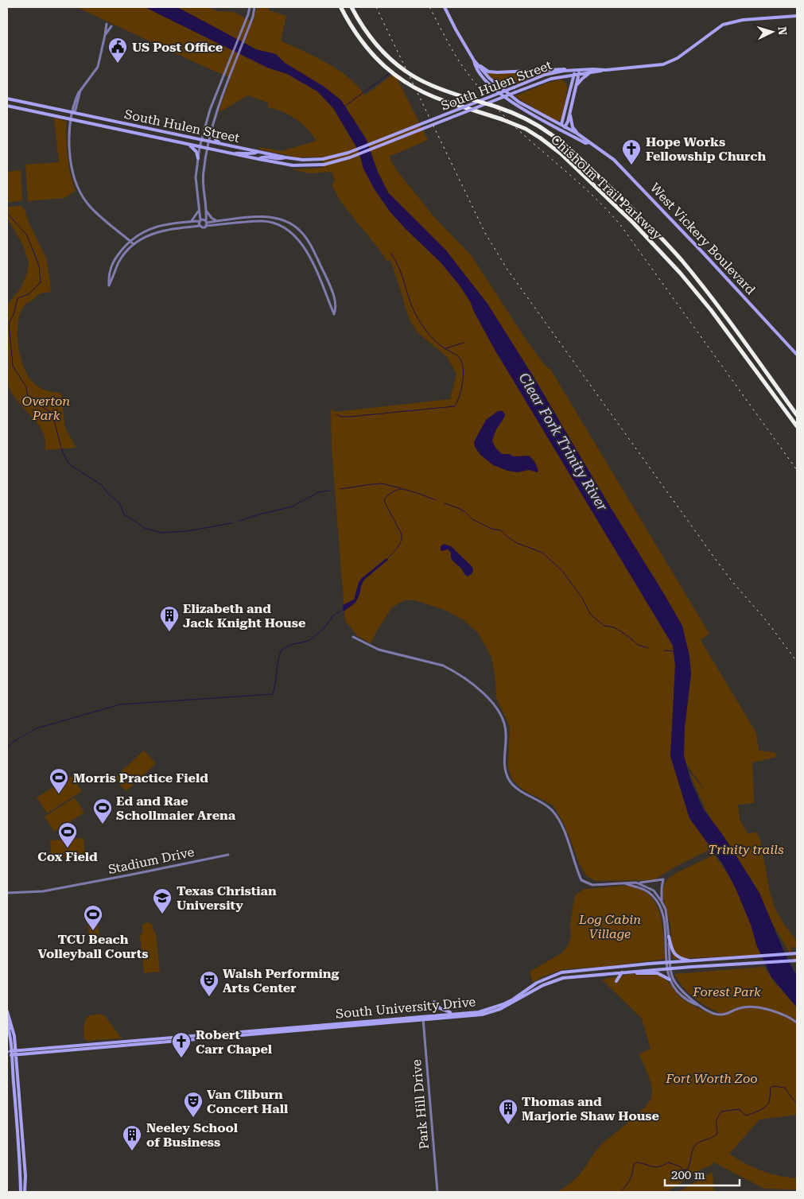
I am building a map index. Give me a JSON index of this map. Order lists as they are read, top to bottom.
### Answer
{
  "streets": {
    "highway": ["Chisholm Trail Parkway"],
    "main road": ["South Hulen Street", "West Vickery Boulevard", "South University Drive"],
    "street": ["Stadium Drive", "Park Hill Drive"]
  },
  "crossings": [
    ["South University Drive", "Park Hill Drive"]
  ],
  "water": ["Clear Fork Trinity River"],
  "parks": [
    "Overton Park",
    "Trinity trails",
    "Log Cabin Village",
    "Forest Park",
    "Fort Worth Zoo"
  ],
  "places": {
    "public building": ["US Post Office"],
    "church": ["Hope Works Fellowship Church", "Robert Carr Chapel"],
    "building": ["Elizabeth and Jack Knight House", "Thomas and Marjorie Shaw House", "Neeley School of Business"],
    "sports": [
      "Morris Practice Field",
      "Ed and Rae Schollmaier Arena",
      "Cox Field",
      "TCU Beach Volleyball Courts"
    ],
    "school or university": ["Texas Christian University"],
    "theatre": ["Walsh Performing Arts Center", "Van Cliburn Concert Hall"]
  },
  "scale_bar": "200 m",
  "north": "right"
}
